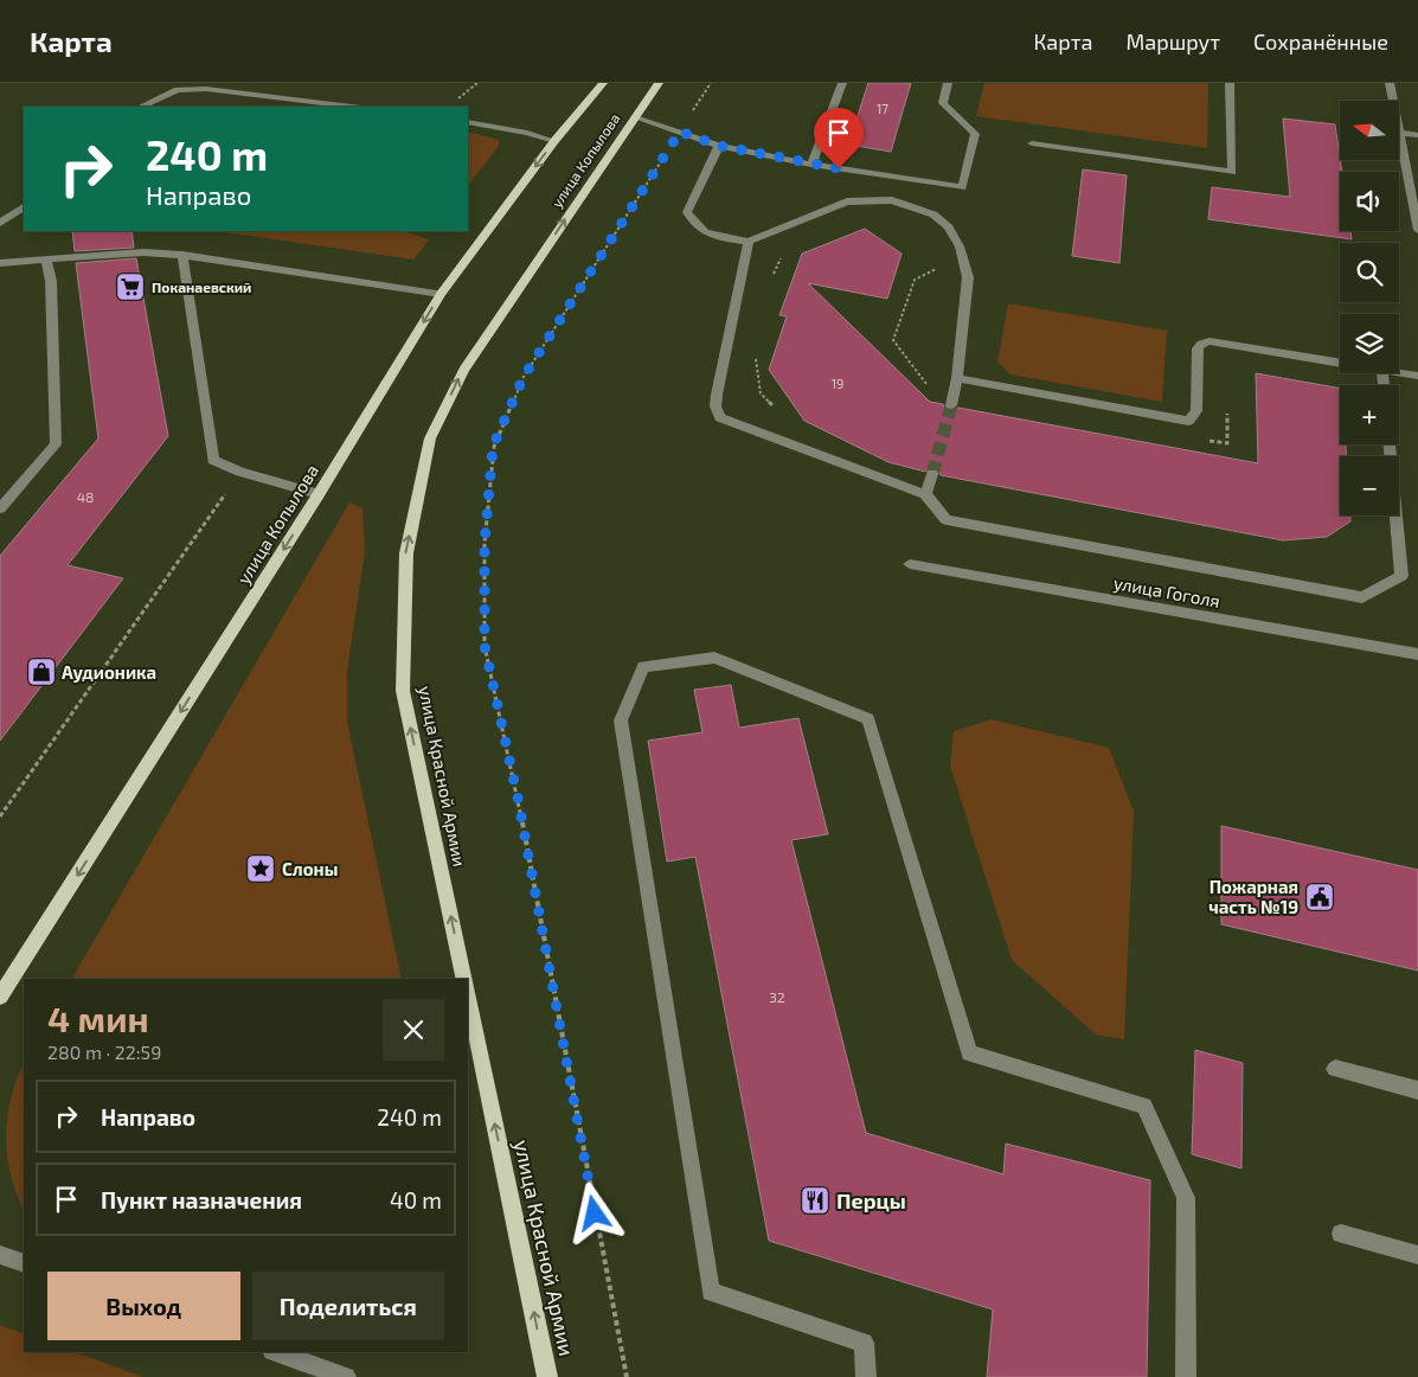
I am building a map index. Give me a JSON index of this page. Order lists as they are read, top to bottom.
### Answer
{
  "streets": {
    "main road": ["улица Копылова", "улица Красной Армии"],
    "street": ["улица Гоголя"]
  },
  "crossings": [
    ["улица Копылова", "улица Красной Армии"]
  ],
  "one_way": ["улица Красной Армии"],
  "places": {
    "supermarket": ["Поканаевский"],
    "shop": ["Аудионика"],
    "place": ["Слоны"],
    "public building": ["Пожарная часть №19"],
    "restaurant": ["Перцы"]
  },
  "house_numbers": [
    "17",
    "19",
    "48",
    "32"
  ],
  "north": "left",
  "page": {
    "header": "Карта",
    "nav": ["Карта", "Маршрут", "Сохранённые"],
    "map_buttons": ["+", "−"],
    "turn": ["240 m", "Направо"],
    "heading": ["4 мин", "280 m · 22:59"],
    "list": [
      {
        "name": "Направо",
        "value": "240 m"
      },
      {
        "name": "Пункт назначения",
        "value": "40 m"
      }
    ],
    "buttons": ["Выход", "Поделиться"]
  }
}
